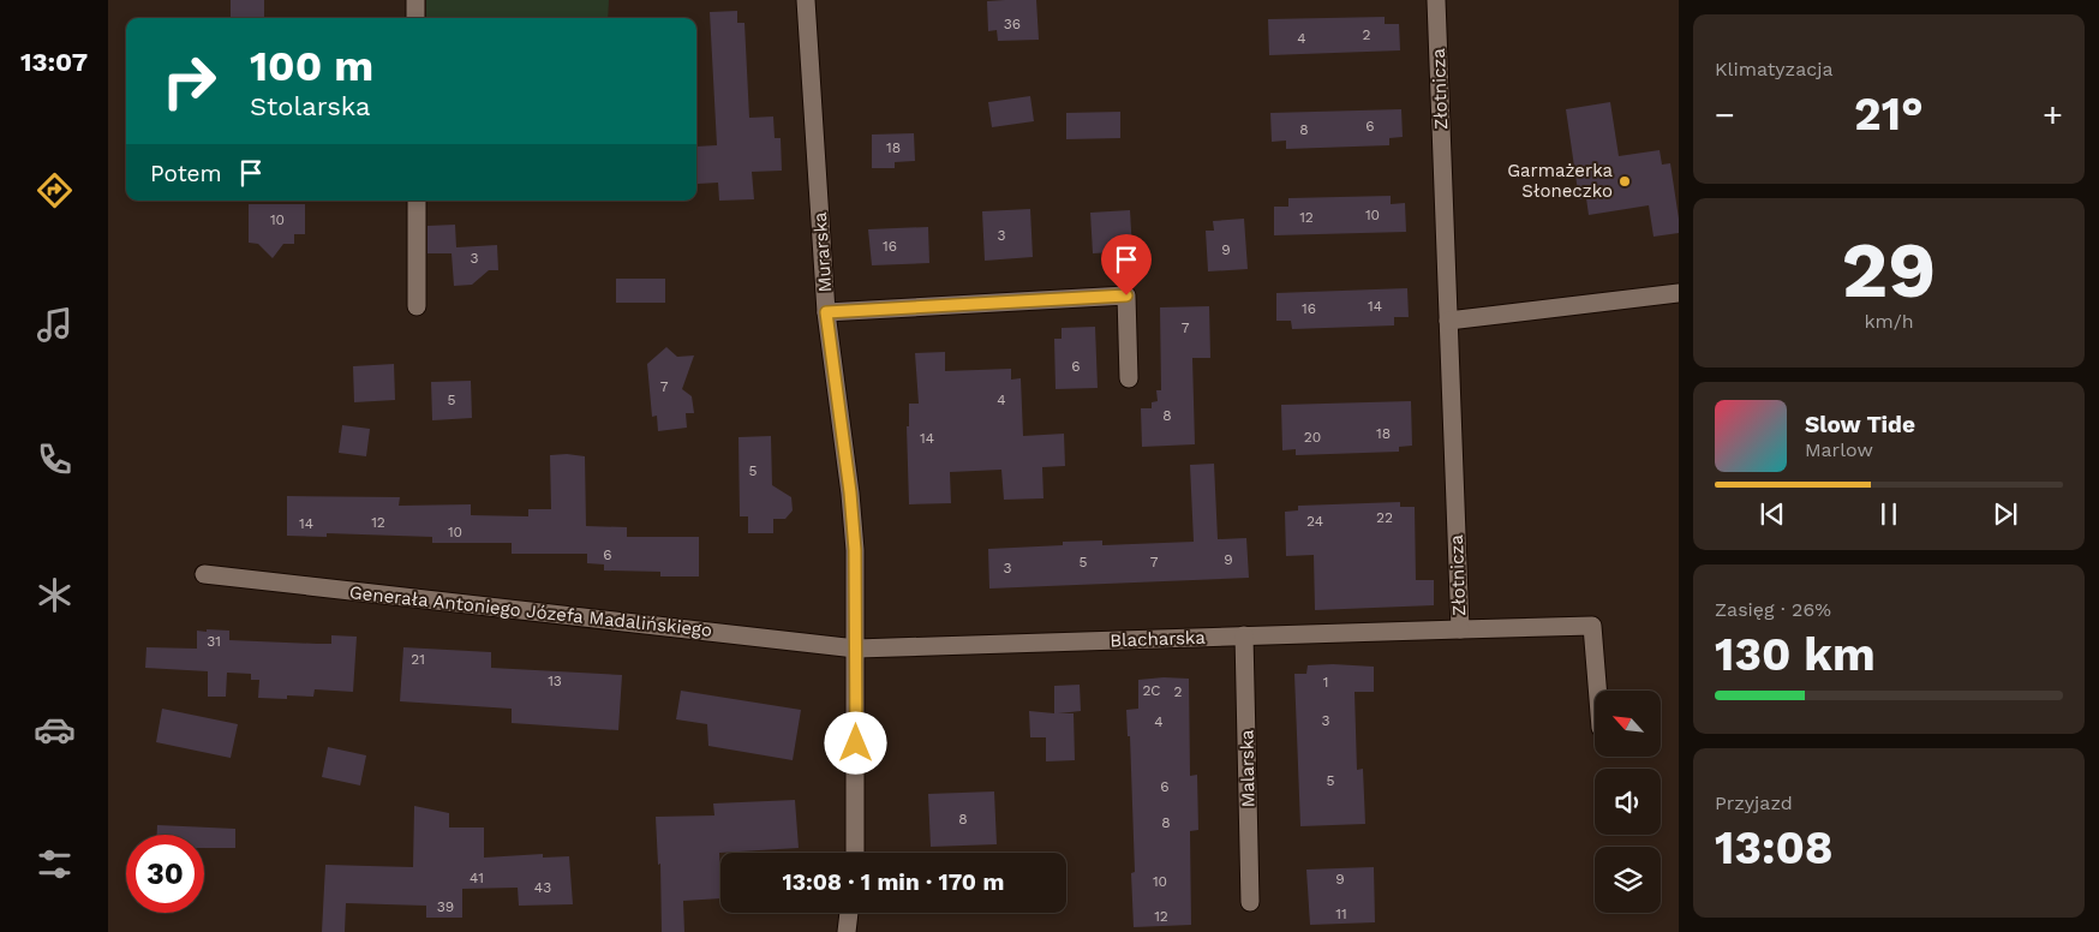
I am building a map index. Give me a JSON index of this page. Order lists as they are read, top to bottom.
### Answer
{
  "streets": {
    "street": [
      "Złotnicza",
      "Murarska",
      "Generała Antoniego Józefa Madalińskiego",
      "Blacharska",
      "Malarska"
    ]
  },
  "crossings": [
    ["Złotnicza", "Blacharska"],
    ["Murarska", "Generała Antoniego Józefa Madalińskiego"],
    ["Murarska", "Blacharska"],
    ["Generała Antoniego Józefa Madalińskiego", "Blacharska"],
    ["Blacharska", "Malarska"]
  ],
  "places": ["Garmażerka Słoneczko"],
  "house_numbers": [
    "36",
    "2",
    "4",
    "6",
    "8",
    "18",
    "10",
    "12",
    "10",
    "3",
    "16",
    "9",
    "3",
    "14",
    "16",
    "7",
    "6",
    "7",
    "5",
    "4",
    "8",
    "18",
    "20",
    "14",
    "5",
    "22",
    "24",
    "12",
    "14",
    "10",
    "6",
    "9",
    "5",
    "7",
    "3",
    "31",
    "21",
    "13",
    "1",
    "2C",
    "2",
    "3",
    "4",
    "5",
    "6",
    "8",
    "8",
    "41",
    "9",
    "10",
    "43",
    "39",
    "11",
    "12"
  ],
  "north": "top left",
  "page": {
    "tabs": "13:07",
    "tile": [
      "Klimatyzacja",
      ["29", "km/h"],
      ["Zasięg · 26%", "130 km"],
      ["Przyjazd", "13:08"]
    ],
    "turn": ["100 m", "Stolarska"],
    "heat": ["−", "21°", "+"],
    "then": "Potem",
    "song": ["Slow Tide", "Marlow"],
    "limit": "30",
    "trip": "13:08 · 1 min · 170 m"
  }
}
